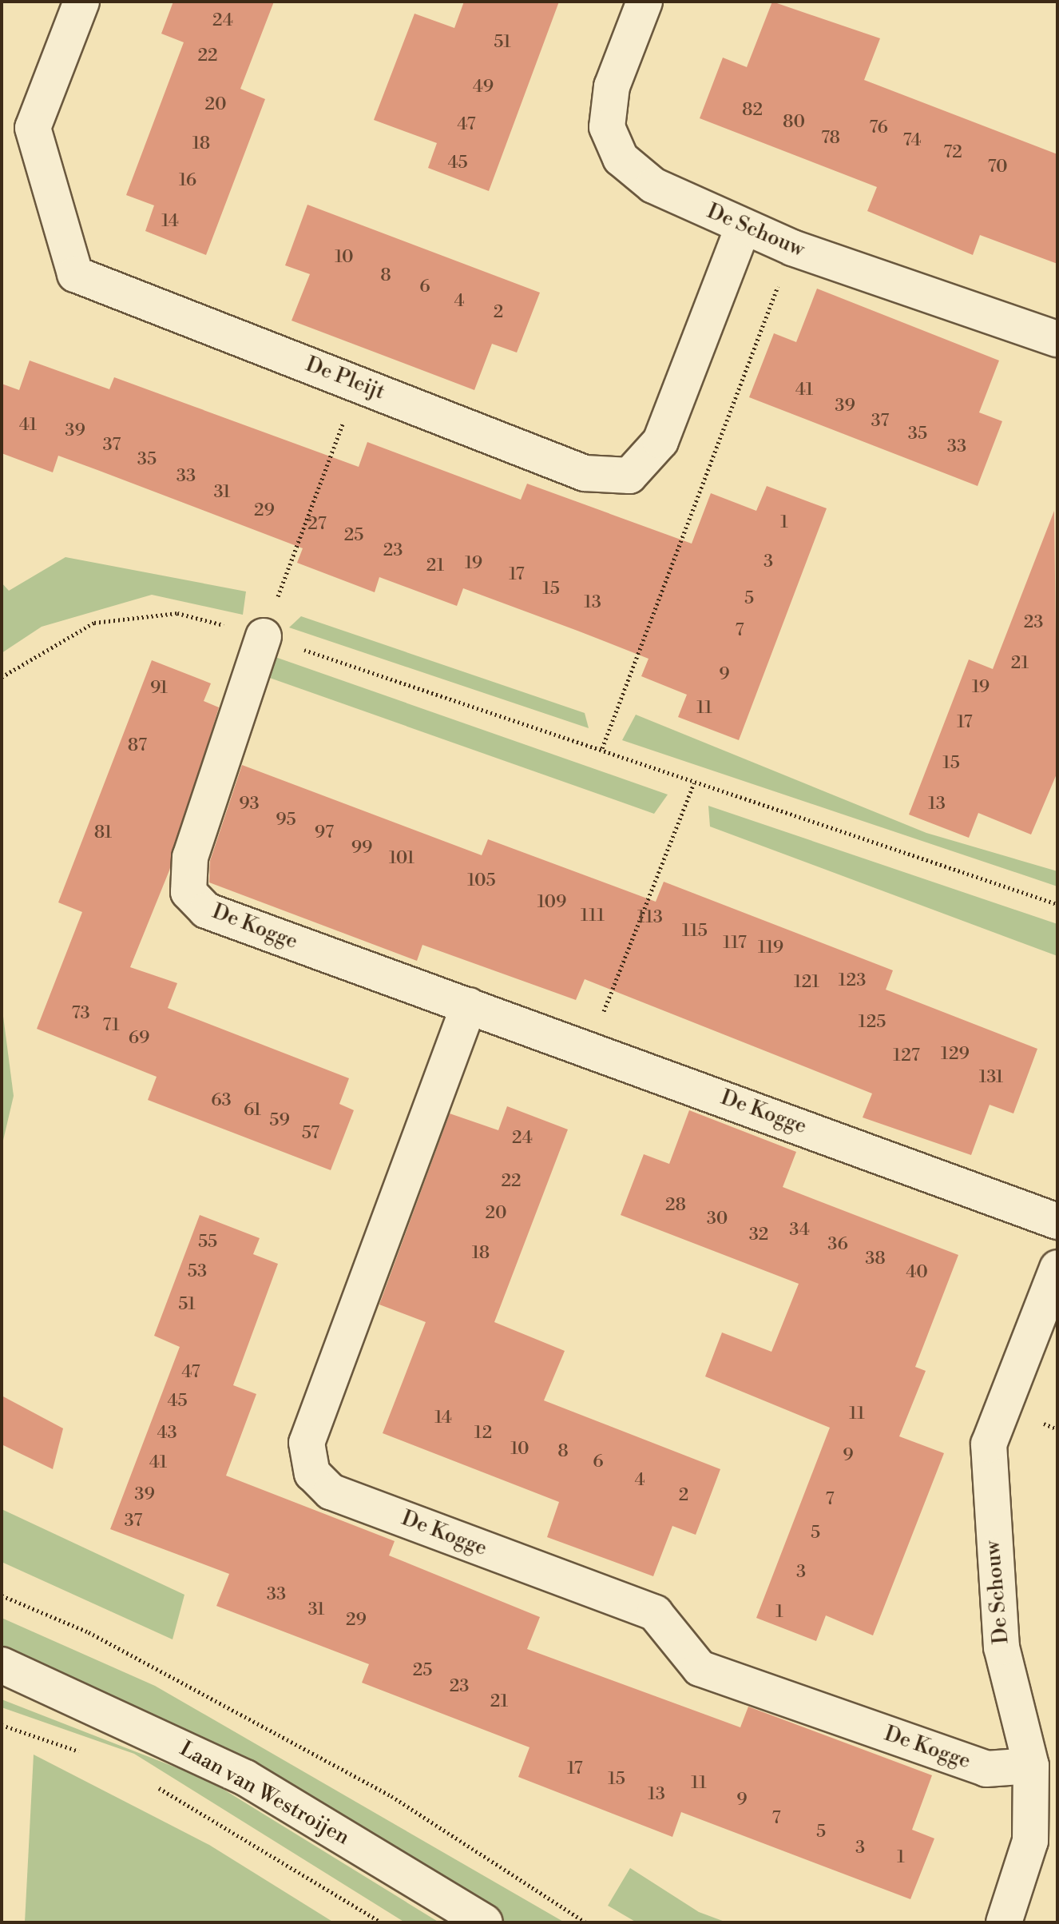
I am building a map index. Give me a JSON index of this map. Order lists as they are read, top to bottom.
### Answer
{
  "streets": {
    "street": [
      "De Schouw",
      "De Pleijt",
      "De Kogge",
      "Laan van Westroijen"
    ]
  },
  "crossings": [
    ["De Schouw", "De Pleijt"],
    ["De Schouw", "De Kogge"]
  ],
  "house_numbers": [
    "24",
    "51",
    "22",
    "49",
    "20",
    "82",
    "80",
    "47",
    "76",
    "78",
    "74",
    "18",
    "72",
    "45",
    "70",
    "16",
    "14",
    "10",
    "8",
    "6",
    "4",
    "2",
    "41",
    "39",
    "37",
    "41",
    "39",
    "35",
    "37",
    "33",
    "35",
    "33",
    "31",
    "29",
    "1",
    "27",
    "25",
    "23",
    "3",
    "19",
    "21",
    "17",
    "15",
    "5",
    "13",
    "23",
    "7",
    "21",
    "9",
    "19",
    "91",
    "11",
    "17",
    "87",
    "15",
    "93",
    "13",
    "95",
    "81",
    "97",
    "99",
    "101",
    "105",
    "109",
    "111",
    "113",
    "115",
    "117",
    "119",
    "123",
    "121",
    "73",
    "125",
    "71",
    "69",
    "129",
    "127",
    "131",
    "63",
    "61",
    "59",
    "57",
    "24",
    "22",
    "28",
    "20",
    "30",
    "34",
    "32",
    "55",
    "36",
    "18",
    "38",
    "53",
    "40",
    "51",
    "47",
    "45",
    "11",
    "14",
    "43",
    "12",
    "10",
    "8",
    "9",
    "6",
    "41",
    "4",
    "39",
    "2",
    "7",
    "37",
    "5",
    "3",
    "33",
    "31",
    "1",
    "29",
    "25",
    "23",
    "21",
    "17",
    "15",
    "11",
    "13",
    "9",
    "7",
    "5",
    "3",
    "1"
  ]
}
